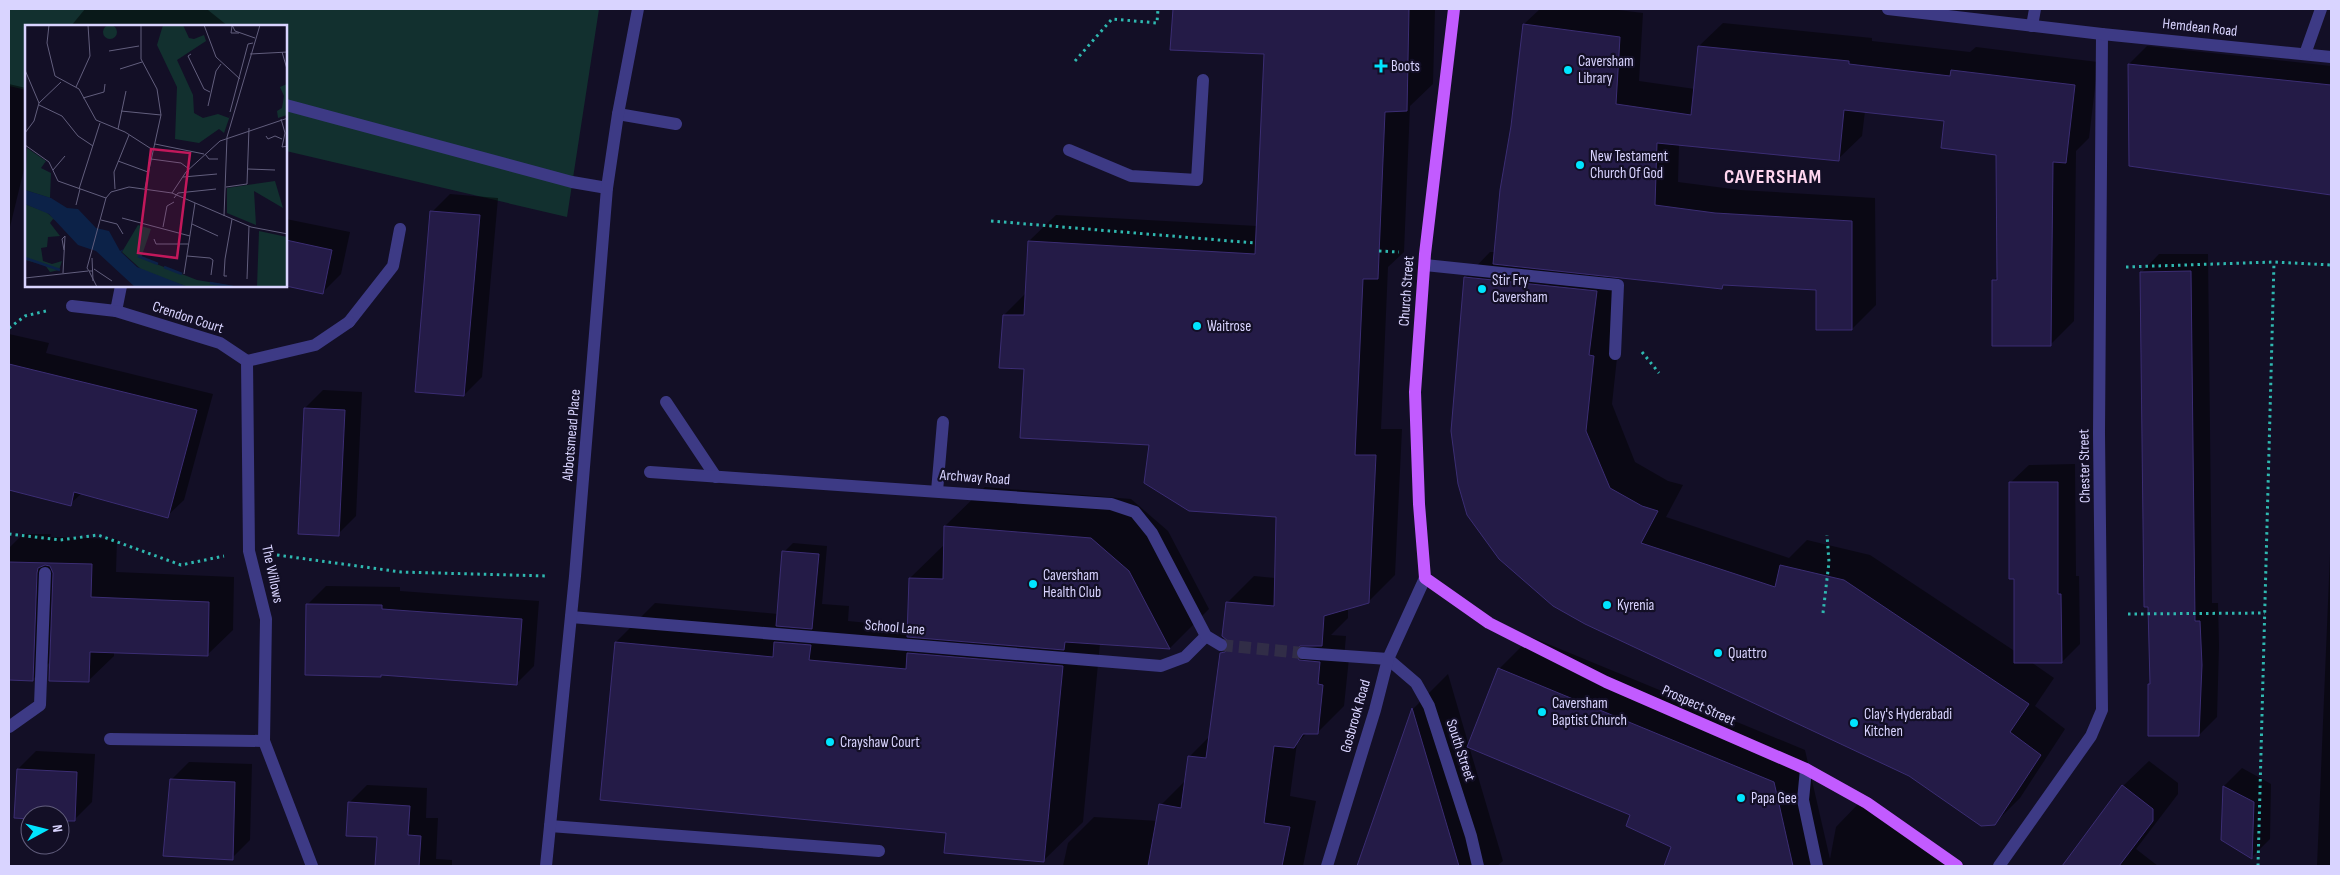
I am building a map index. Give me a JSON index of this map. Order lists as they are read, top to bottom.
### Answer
{
  "streets": {
    "main road": ["Church Street", "Prospect Street"],
    "street": [
      "Hemdean Road",
      "Crendon Court",
      "Abbotsmead Place",
      "Chester Street",
      "Archway Road",
      "The Willows",
      "School Lane",
      "Gosbrook Road",
      "South Street"
    ]
  },
  "crossings": [
    ["Hemdean Road", "Chester Street"],
    ["Church Street", "Prospect Street"],
    ["Church Street", "Gosbrook Road"],
    ["Crendon Court", "The Willows"],
    ["Abbotsmead Place", "School Lane"],
    ["Archway Road", "School Lane"],
    ["Prospect Street", "Gosbrook Road"],
    ["Gosbrook Road", "South Street"]
  ],
  "districts": ["CAVERSHAM"],
  "places": {
    "health": ["Boots"],
    "other": [
      "Caversham Library",
      "New Testament Church Of God",
      "Stir Fry Caversham",
      "Waitrose",
      "Caversham Health Club",
      "Kyrenia",
      "Quattro",
      "Caversham Baptist Church",
      "Clay's Hyderabadi Kitchen",
      "Crayshaw Court",
      "Papa Gee"
    ]
  },
  "north": "right"
}
